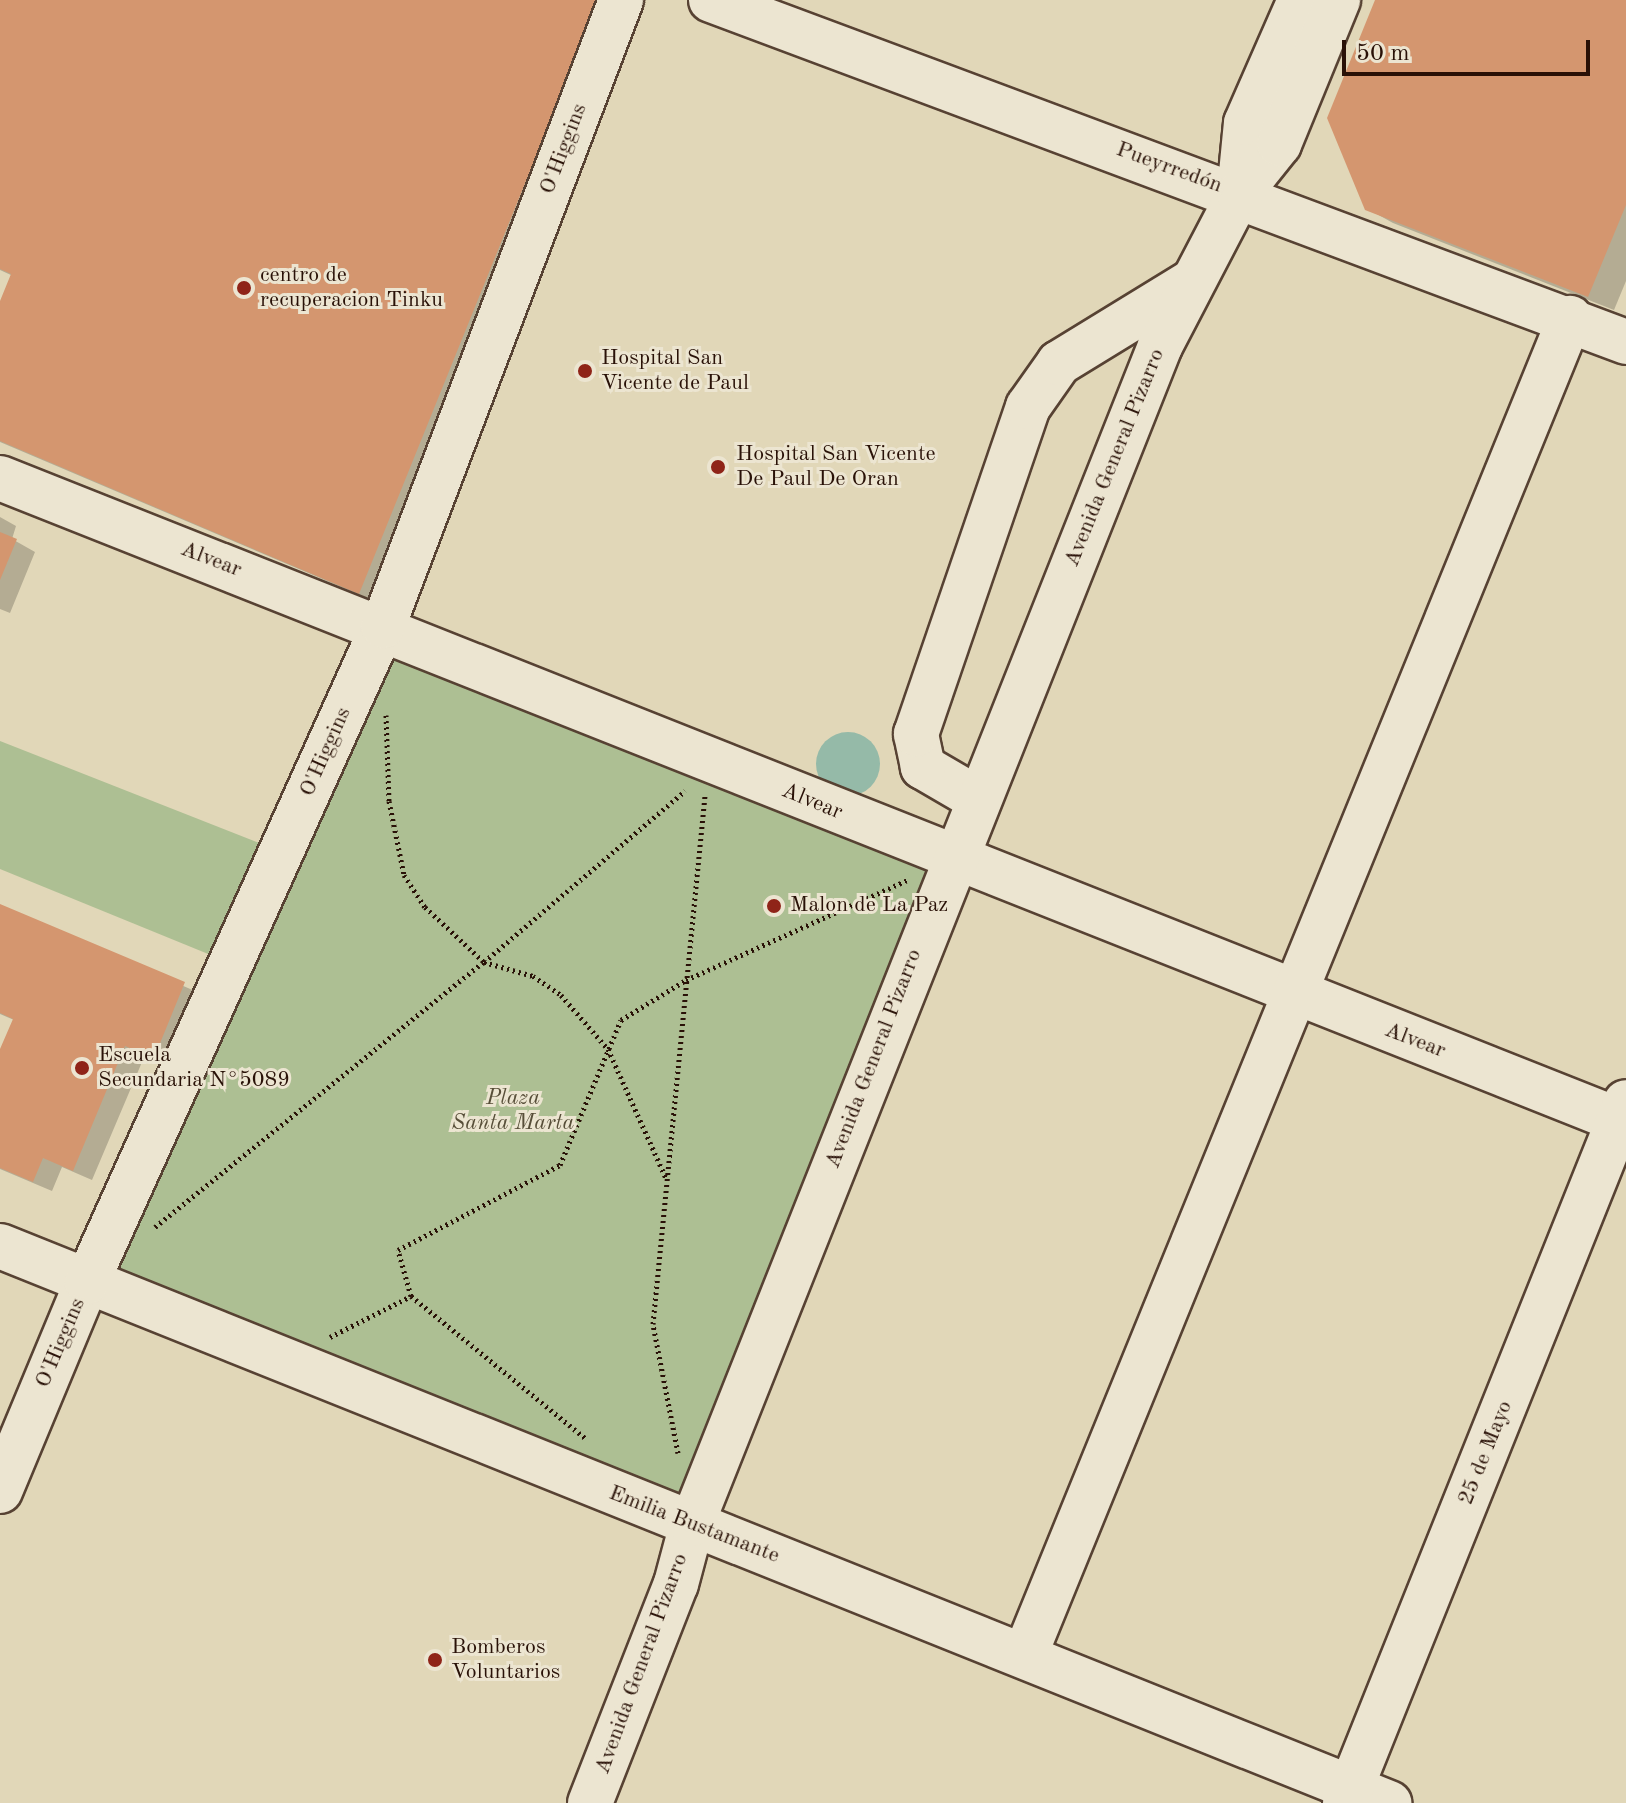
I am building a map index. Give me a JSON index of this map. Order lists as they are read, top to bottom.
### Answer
{
  "streets": {
    "street": [
      "O'Higgins",
      "Pueyrredón",
      "Avenida General Pizarro",
      "Alvear",
      "25 de Mayo",
      "Emilia Bustamante"
    ]
  },
  "crossings": [
    ["O'Higgins", "Alvear"],
    ["O'Higgins", "Emilia Bustamante"],
    ["Pueyrredón", "Avenida General Pizarro"],
    ["Avenida General Pizarro", "Alvear"],
    ["Avenida General Pizarro", "Emilia Bustamante"],
    ["Alvear", "25 de Mayo"],
    ["25 de Mayo", "Emilia Bustamante"]
  ],
  "parks": ["Plaza Santa Marta"],
  "places": [
    "centro de recuperacion Tinku",
    "Hospital San Vicente de Paul",
    "Hospital San Vicente De Paul De Oran",
    "Malon de La Paz",
    "Escuela Secundaria N°5089",
    "Bomberos Voluntarios"
  ],
  "scale_bar": "50 m"
}
